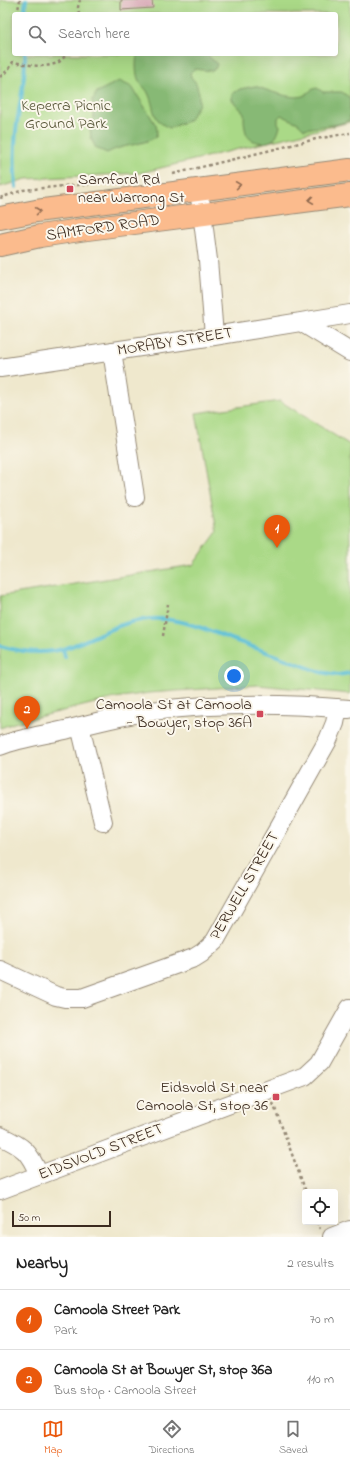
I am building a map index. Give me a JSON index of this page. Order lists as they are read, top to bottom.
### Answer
{
  "streets": {
    "main road": ["SAMFORD ROAD"],
    "street": ["MORABY STREET", "PERWELL STREET", "EIDSVOLD STREET"]
  },
  "parks": ["Keperra Picnic Ground Park"],
  "places": {
    "transit": ["Samford Rd near Warrong St", "Camoola St at Camoola - Bowyer, stop 36A", "Eidsvold St near Camoola St, stop 36"]
  },
  "scale_bar": "50 m",
  "page": {
    "search": "Search here",
    "pins": ["1", "2"],
    "scale": "50 m",
    "heading": ["Nearby", "2 results"],
    "list": [
      {
        "mark": "1",
        "name": "Camoola Street Park",
        "note": "Park",
        "value": "70 m"
      },
      {
        "mark": "2",
        "name": "Camoola St at Bowyer St, stop 36a",
        "note": "Bus stop · Camoola Street",
        "value": "110 m"
      }
    ],
    "nav": ["Map", "Directions", "Saved"]
  }
}
